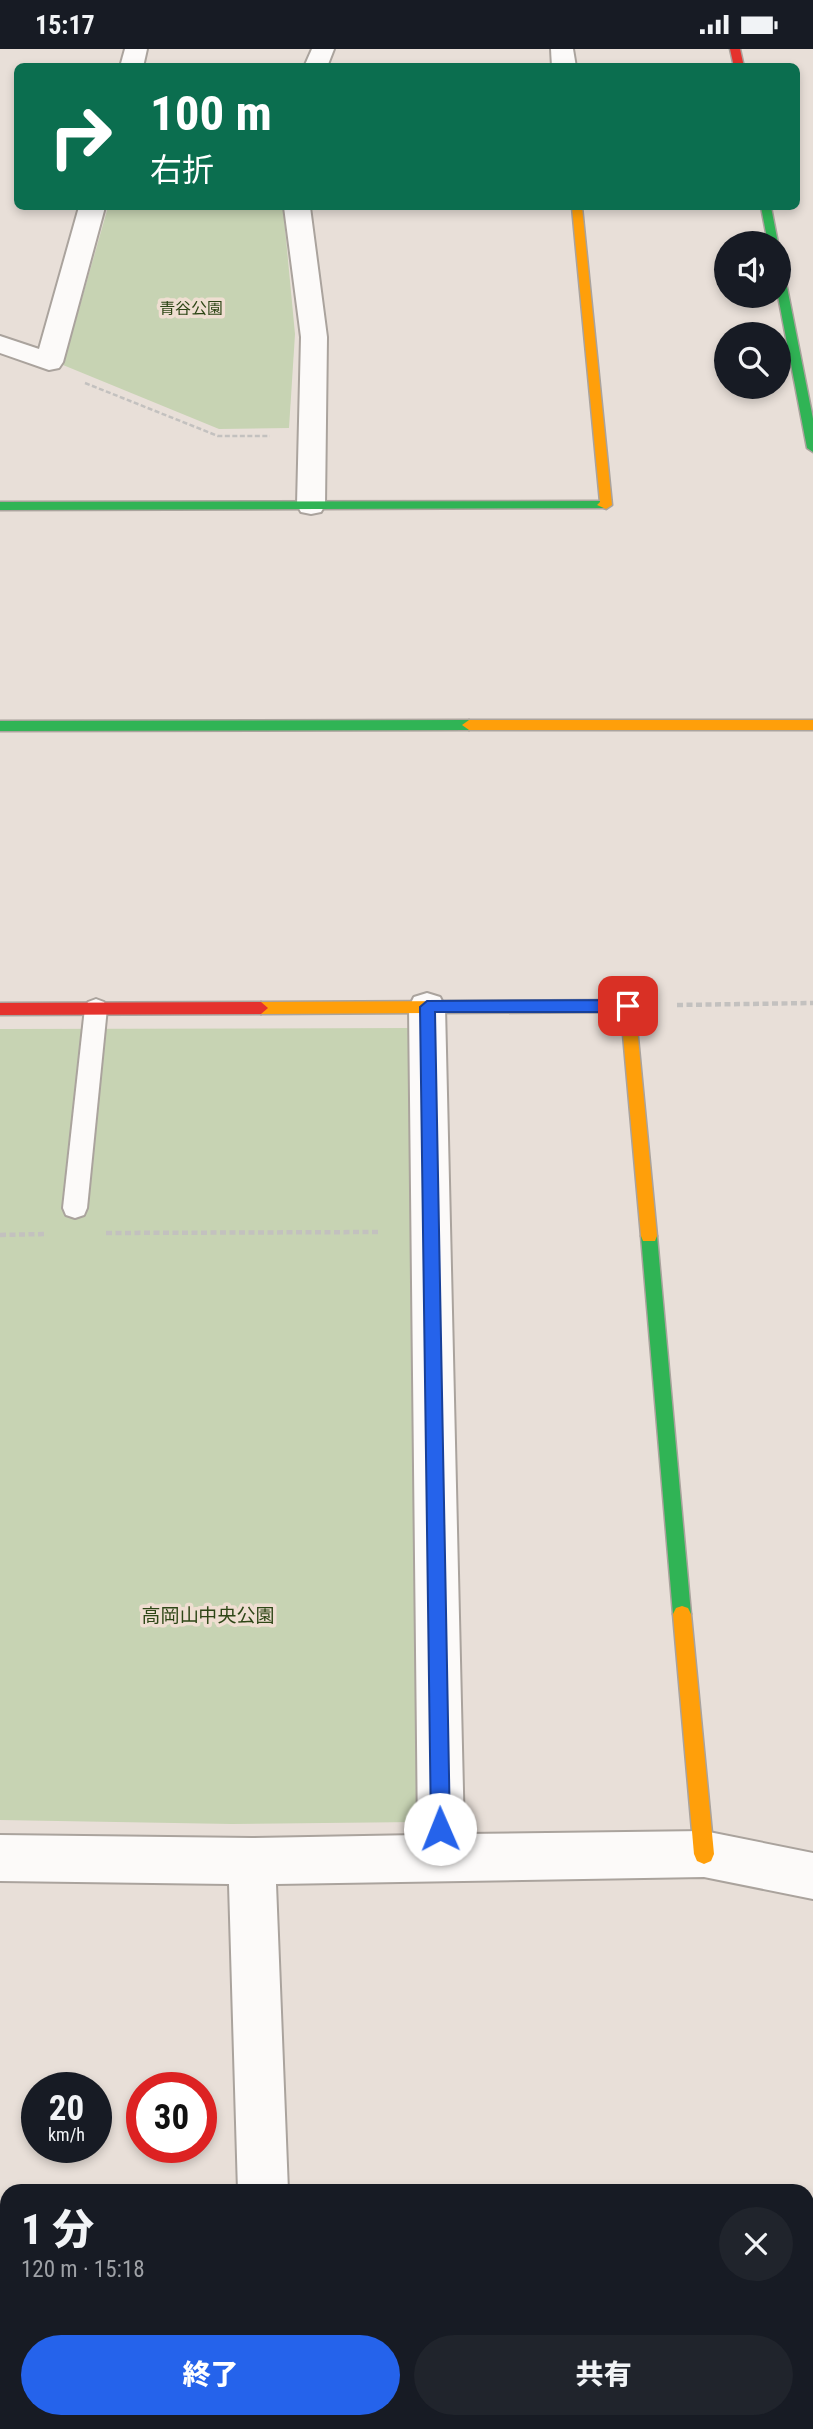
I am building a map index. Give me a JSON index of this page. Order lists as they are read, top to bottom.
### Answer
{
  "parks": ["青谷公園", "高岡山中央公園"],
  "page": {
    "status": "15:17",
    "turn": ["100 m", "右折"],
    "speed": "20 km/h",
    "limit": "30",
    "heading": ["1 分", "120 m · 15:18"],
    "buttons": ["終了", "共有"]
  }
}
